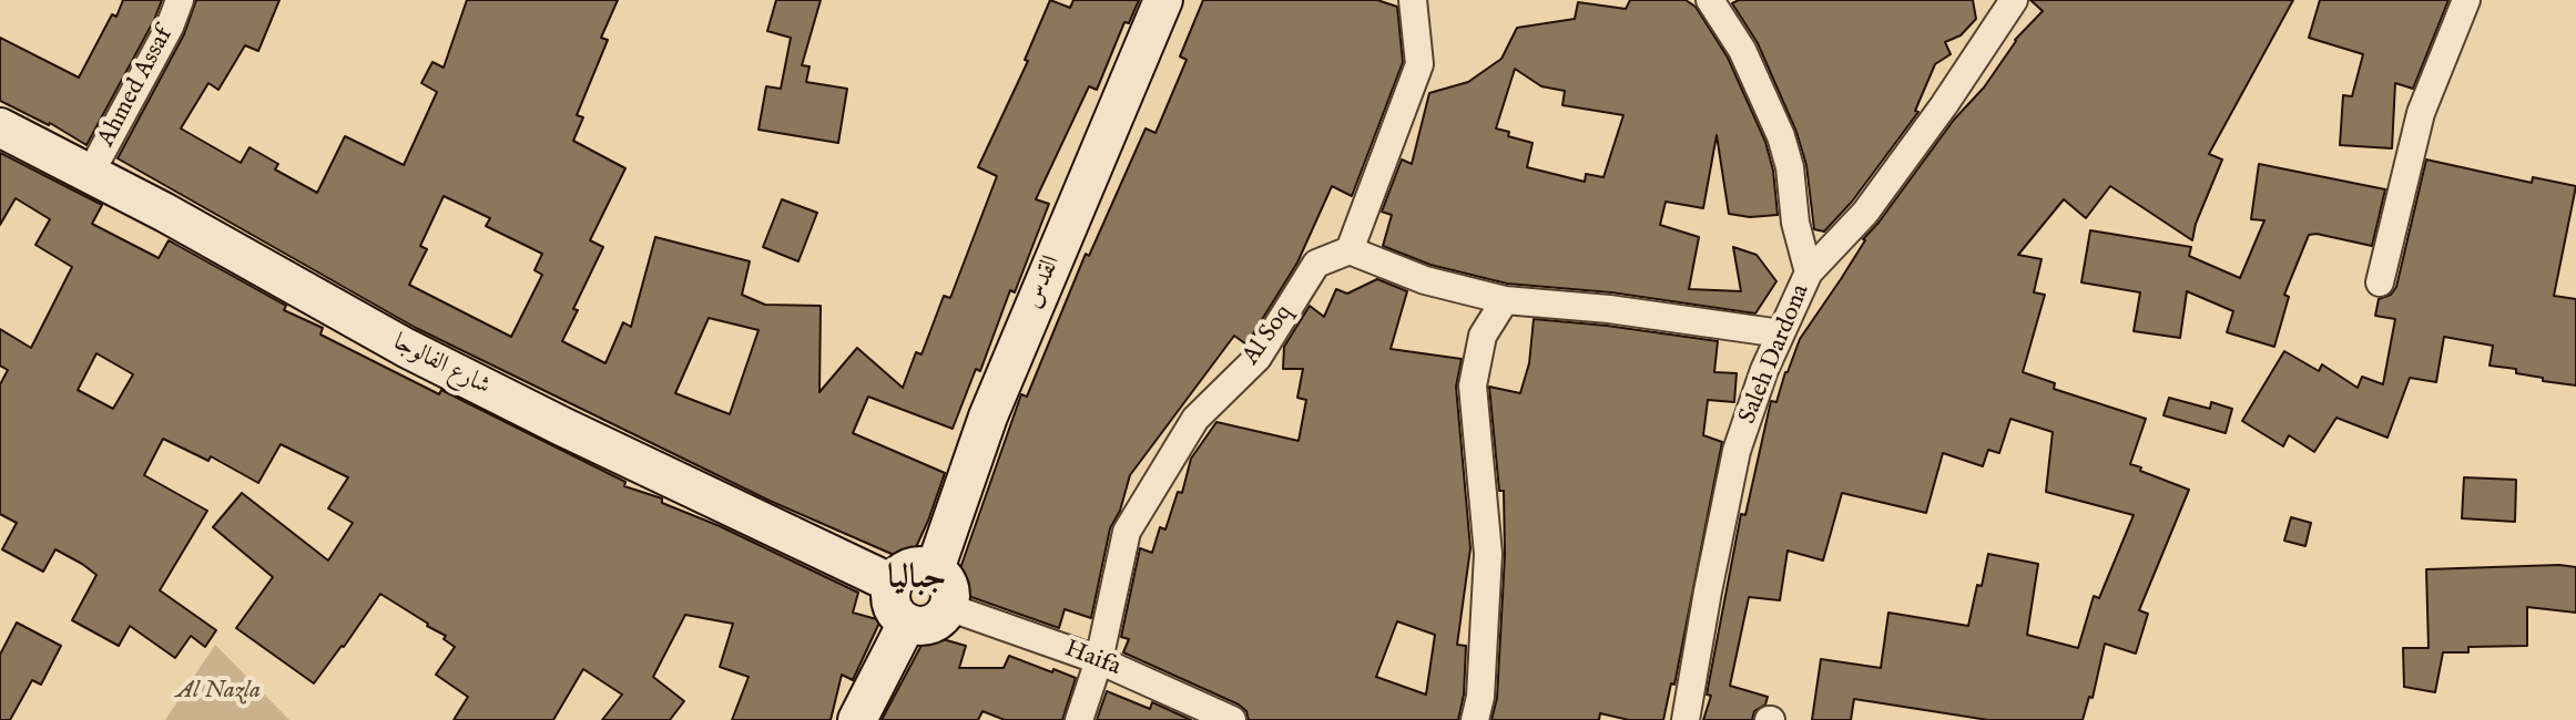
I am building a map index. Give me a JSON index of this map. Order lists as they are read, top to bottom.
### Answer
{
  "streets": {
    "main road": ["القدس", "شارع الفالوجا"],
    "street": [
      "Ahmed Assaf",
      "Al Soq",
      "Saleh Dardona",
      "Haifa"
    ]
  },
  "crossings": [
    ["Ahmed Assaf", "شارع الفالوجا"],
    ["القدس", "شارع الفالوجا"],
    ["القدس", "Haifa"],
    ["Al Soq", "Haifa"],
    ["شارع الفالوجا", "Haifa"]
  ],
  "districts": ["جباليا"],
  "parks": ["Al Nazla"]
}
